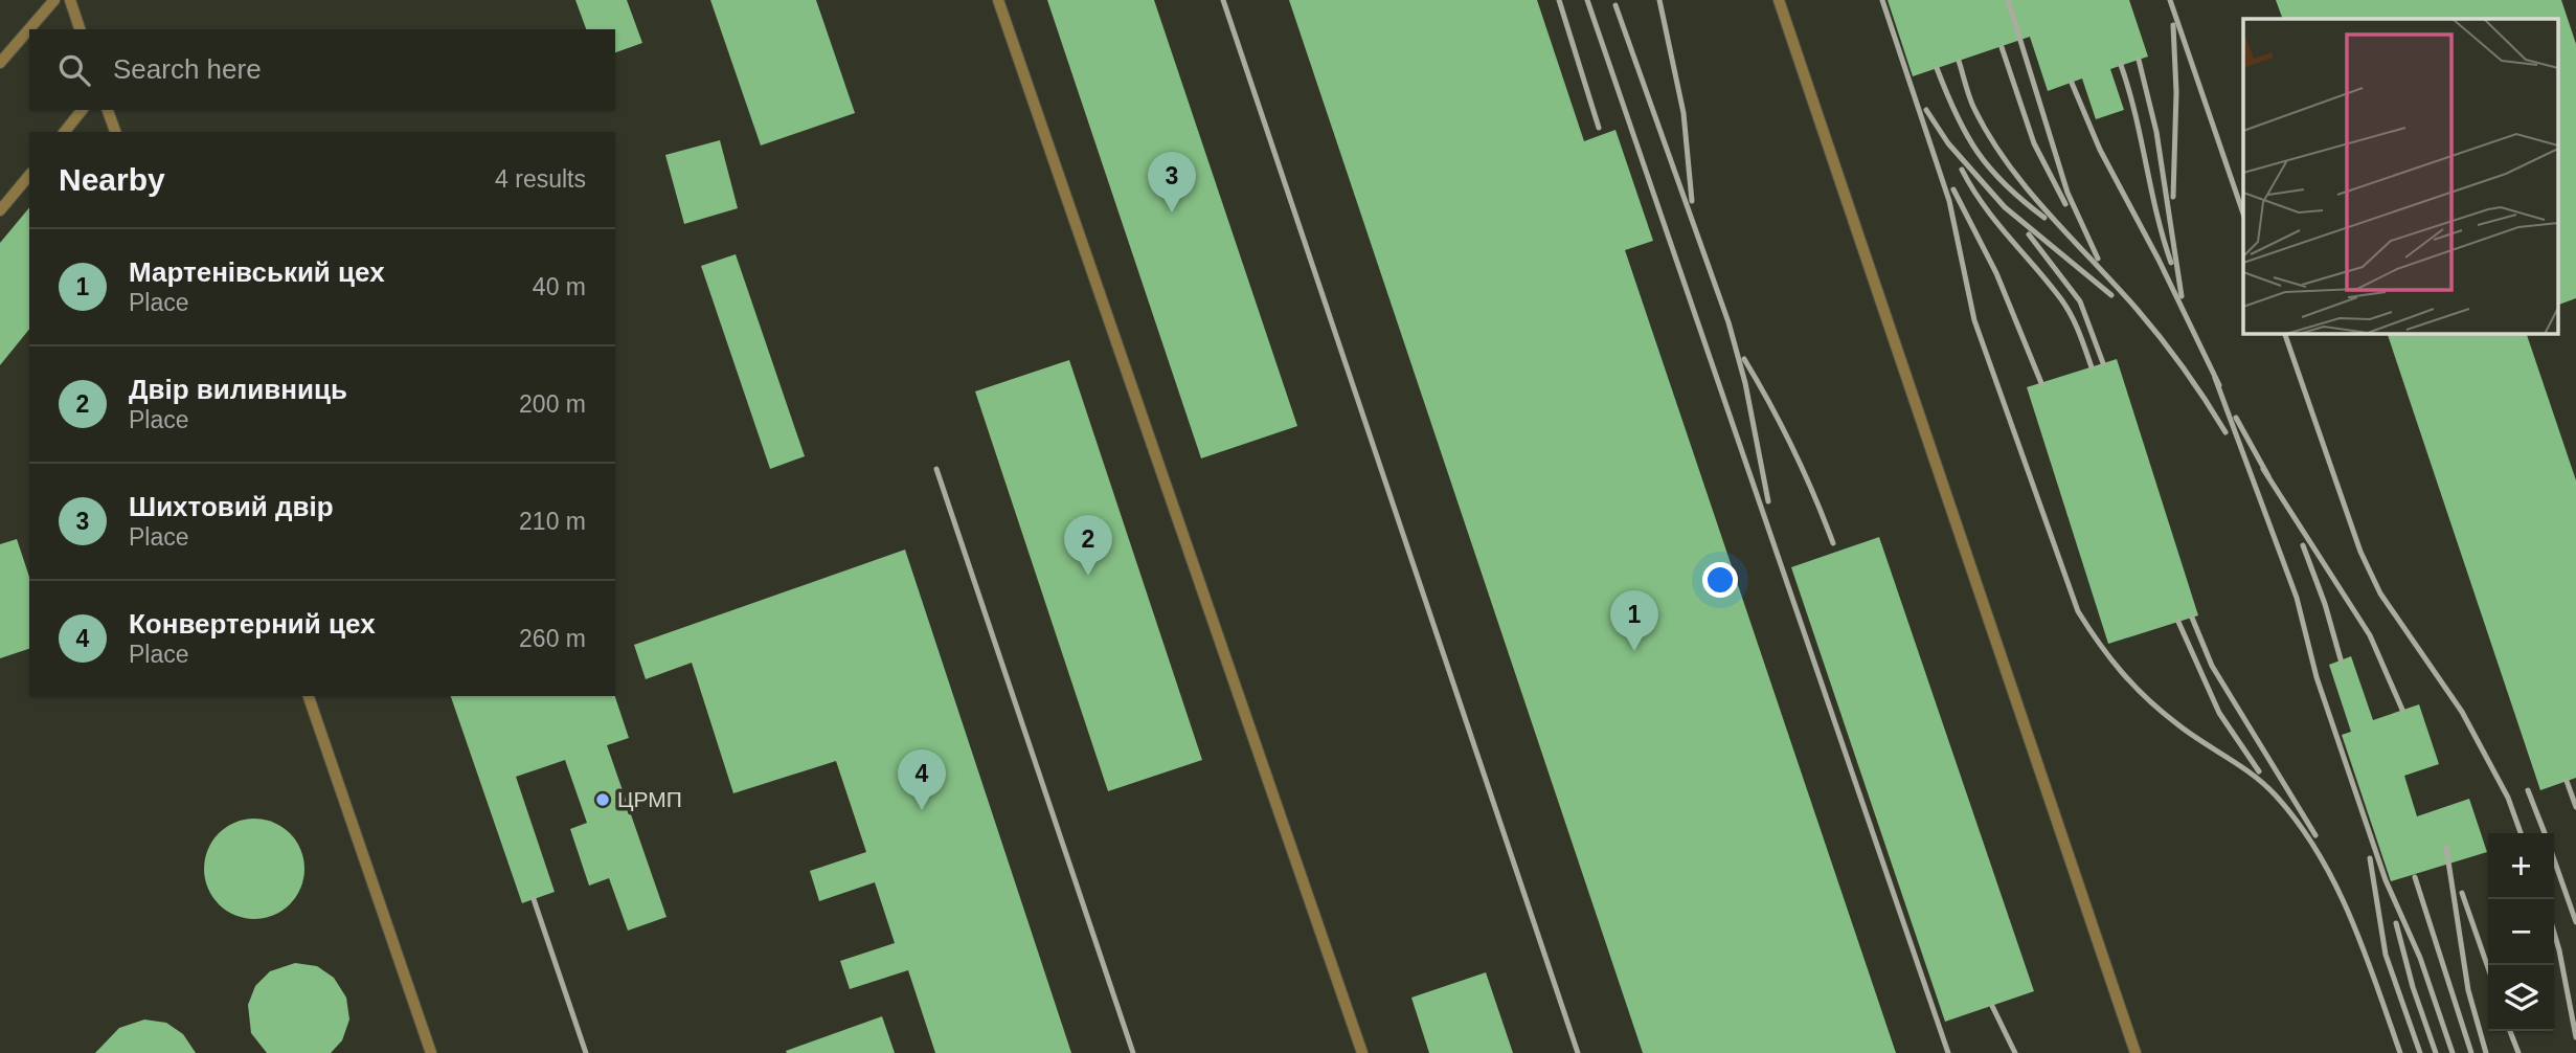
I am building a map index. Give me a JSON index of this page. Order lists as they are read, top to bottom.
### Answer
{
  "places": ["ЦРМП"],
  "page": {
    "search": "Search here",
    "heading": ["Nearby", "4 results"],
    "pins": [
      "3",
      "2",
      "1",
      "4"
    ],
    "list": [
      {
        "mark": "1",
        "name": "Мартенівський цех",
        "note": "Place",
        "value": "40 m"
      },
      {
        "mark": "2",
        "name": "Двір виливниць",
        "note": "Place",
        "value": "200 m"
      },
      {
        "mark": "3",
        "name": "Шихтовий двір",
        "note": "Place",
        "value": "210 m"
      },
      {
        "mark": "4",
        "name": "Конвертерний цех",
        "note": "Place",
        "value": "260 m"
      }
    ],
    "map_buttons": ["+", "−"]
  }
}
